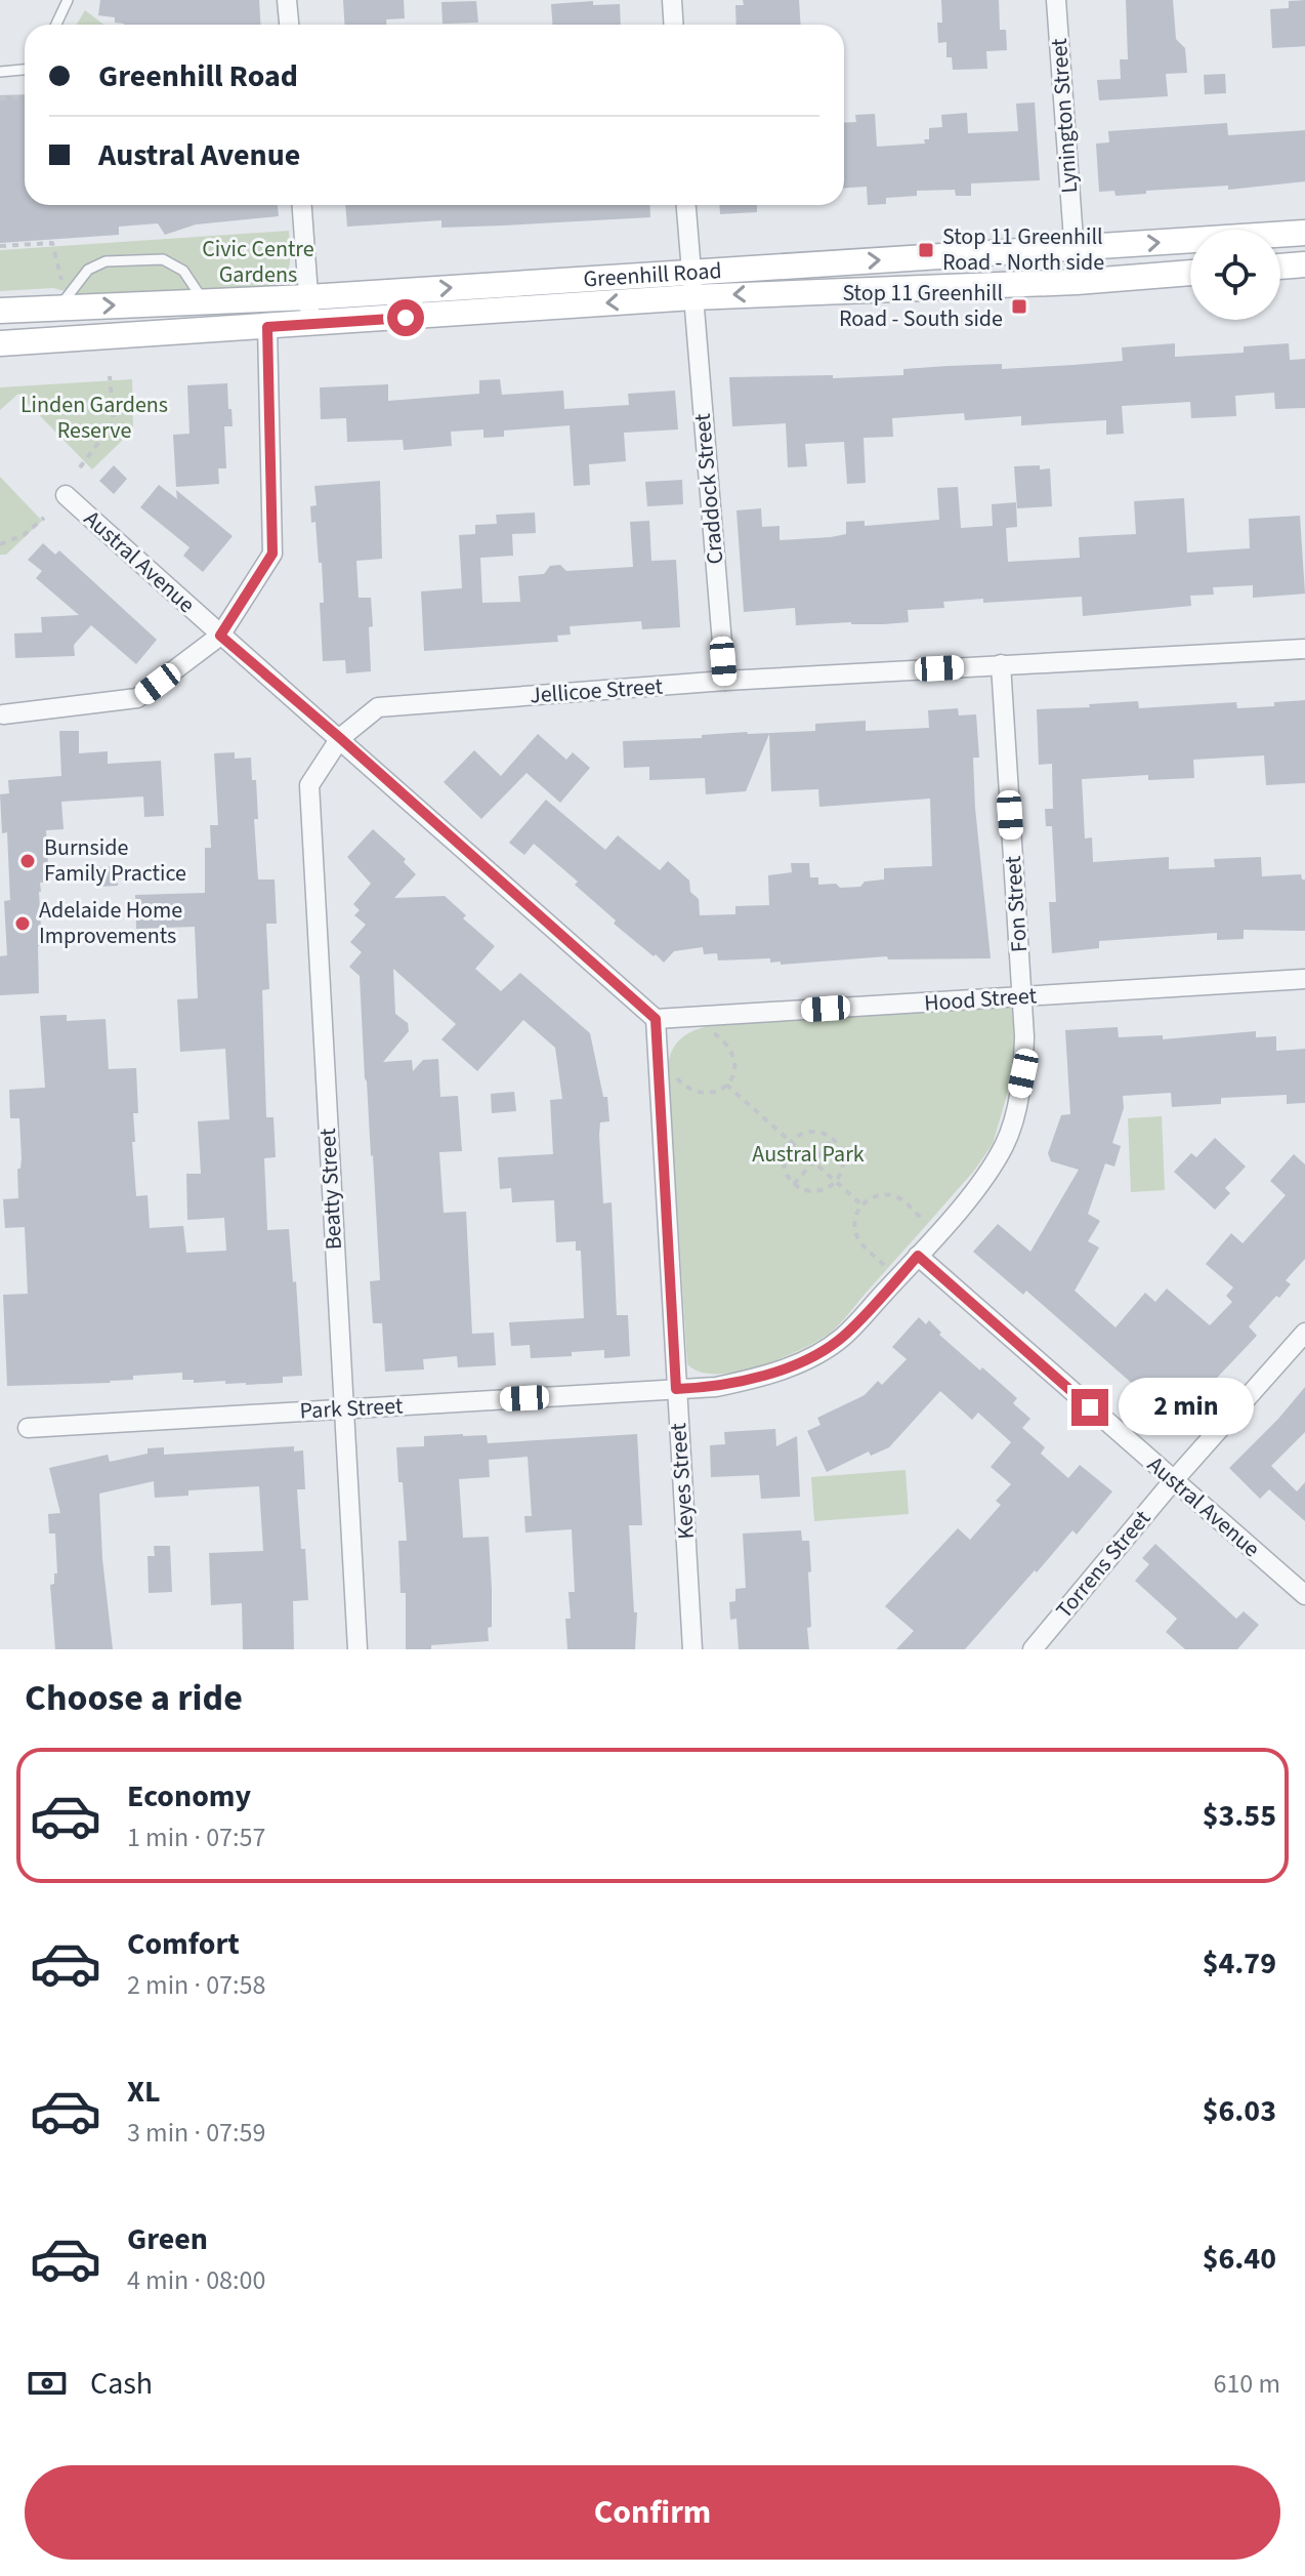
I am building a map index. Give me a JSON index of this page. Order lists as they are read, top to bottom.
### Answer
{
  "streets": {
    "main road": ["Greenhill Road"],
    "street": [
      "Lynington Street",
      "Craddock Street",
      "Austral Avenue",
      "Jellicoe Street",
      "Fon Street",
      "Hood Street",
      "Beatty Street",
      "Park Street",
      "Keyes Street",
      "Torrens Street"
    ]
  },
  "crossings": [
    ["Lynington Street", "Greenhill Road"],
    ["Greenhill Road", "Craddock Street"],
    ["Craddock Street", "Jellicoe Street"],
    ["Austral Avenue", "Jellicoe Street"],
    ["Austral Avenue", "Fon Street"],
    ["Austral Avenue", "Hood Street"],
    ["Austral Avenue", "Beatty Street"],
    ["Austral Avenue", "Park Street"],
    ["Austral Avenue", "Keyes Street"],
    ["Austral Avenue", "Torrens Street"],
    ["Jellicoe Street", "Fon Street"],
    ["Jellicoe Street", "Beatty Street"],
    ["Fon Street", "Hood Street"],
    ["Fon Street", "Park Street"],
    ["Hood Street", "Keyes Street"],
    ["Beatty Street", "Park Street"],
    ["Park Street", "Keyes Street"]
  ],
  "parks": ["Civic Centre Gardens", "Linden Gardens Reserve", "Austral Park"],
  "places": {
    "transit": ["Stop 11 Greenhill Road - North side", "Stop 11 Greenhill Road - South side"],
    "other": ["Burnside Family Practice", "Adelaide Home Improvements"]
  },
  "page": {
    "banner": ["Greenhill Road", "Austral Avenue"],
    "bubble": "2 min",
    "heading": "Choose a ride",
    "list": [
      {
        "name": "Economy",
        "note": "1 min · 07:57",
        "value": "$3.55"
      },
      {
        "name": "Comfort",
        "note": "2 min · 07:58",
        "value": "$4.79"
      },
      {
        "name": "XL",
        "note": "3 min · 07:59",
        "value": "$6.03"
      },
      {
        "name": "Green",
        "note": "4 min · 08:00",
        "value": "$6.40"
      }
    ],
    "pay": ["Cash", "610 m"],
    "buttons": "Confirm"
  }
}
